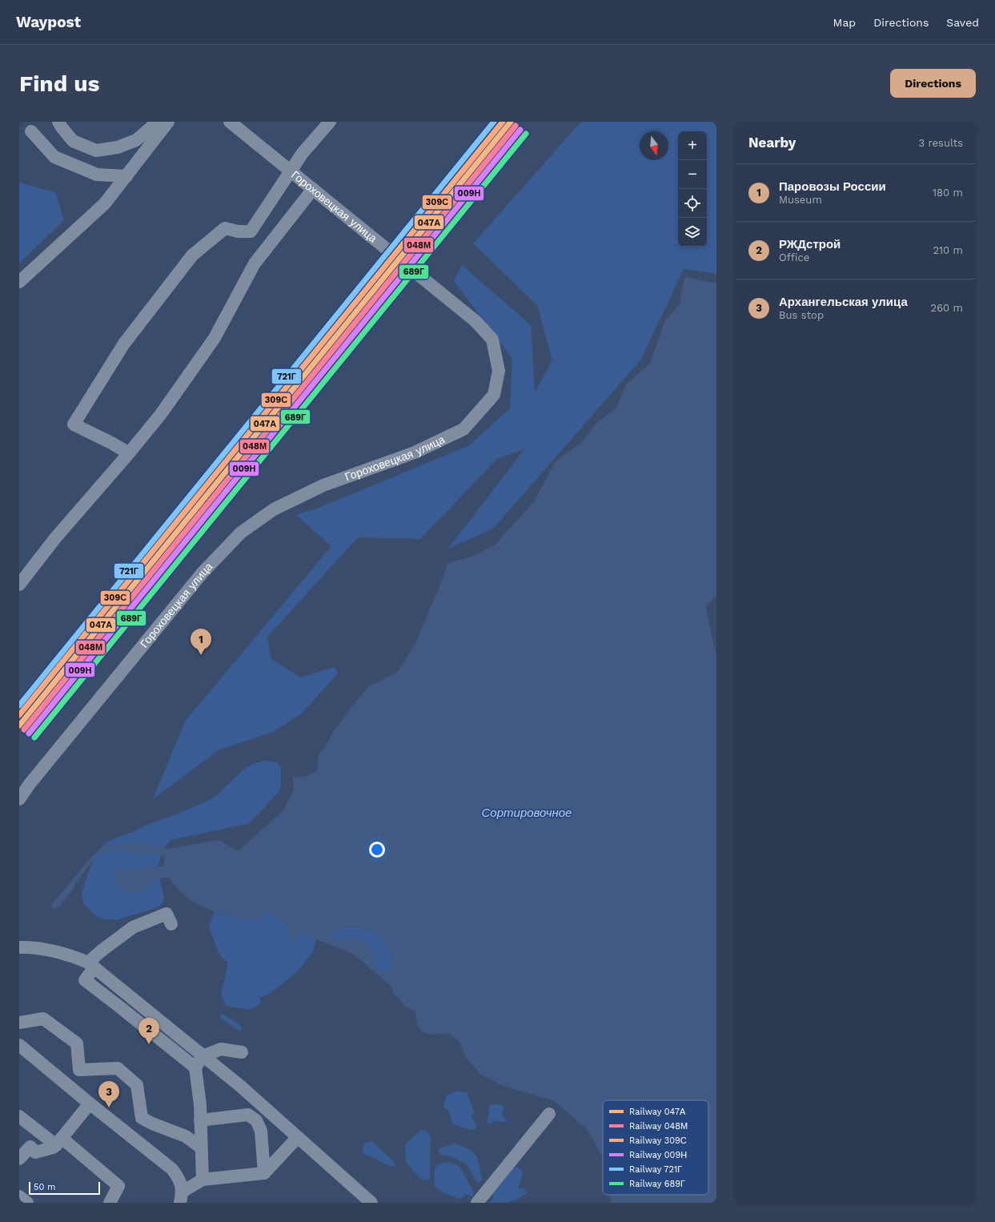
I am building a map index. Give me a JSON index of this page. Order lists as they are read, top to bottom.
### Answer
{
  "streets": {
    "street": ["Гороховецкая улица"]
  },
  "water": ["Сортировочное"],
  "lines": [
    "rail line 047А",
    "rail line 309С",
    "rail line 721Г",
    "rail line 048М",
    "rail line 009Н",
    "rail line 689Г"
  ],
  "legend": [
    "Railway 047А",
    "Railway 048М",
    "Railway 309С",
    "Railway 009Н",
    "Railway 721Г",
    "Railway 689Г"
  ],
  "scale_bar": "50 m",
  "north": "bottom",
  "page": {
    "header": "Waypost",
    "nav": ["Map", "Directions", "Saved"],
    "buttons": "Directions",
    "title": "Find us",
    "heading": ["Nearby", "3 results"],
    "map_buttons": ["+", "−"],
    "list": [
      {
        "mark": "1",
        "name": "Паровозы России",
        "note": "Museum",
        "value": "180 m"
      },
      {
        "mark": "2",
        "name": "РЖДстрой",
        "note": "Office",
        "value": "210 m"
      },
      {
        "mark": "3",
        "name": "Архангельская улица",
        "note": "Bus stop",
        "value": "260 m"
      }
    ],
    "pins": ["1", "2", "3"],
    "scale": "50 m"
  }
}
